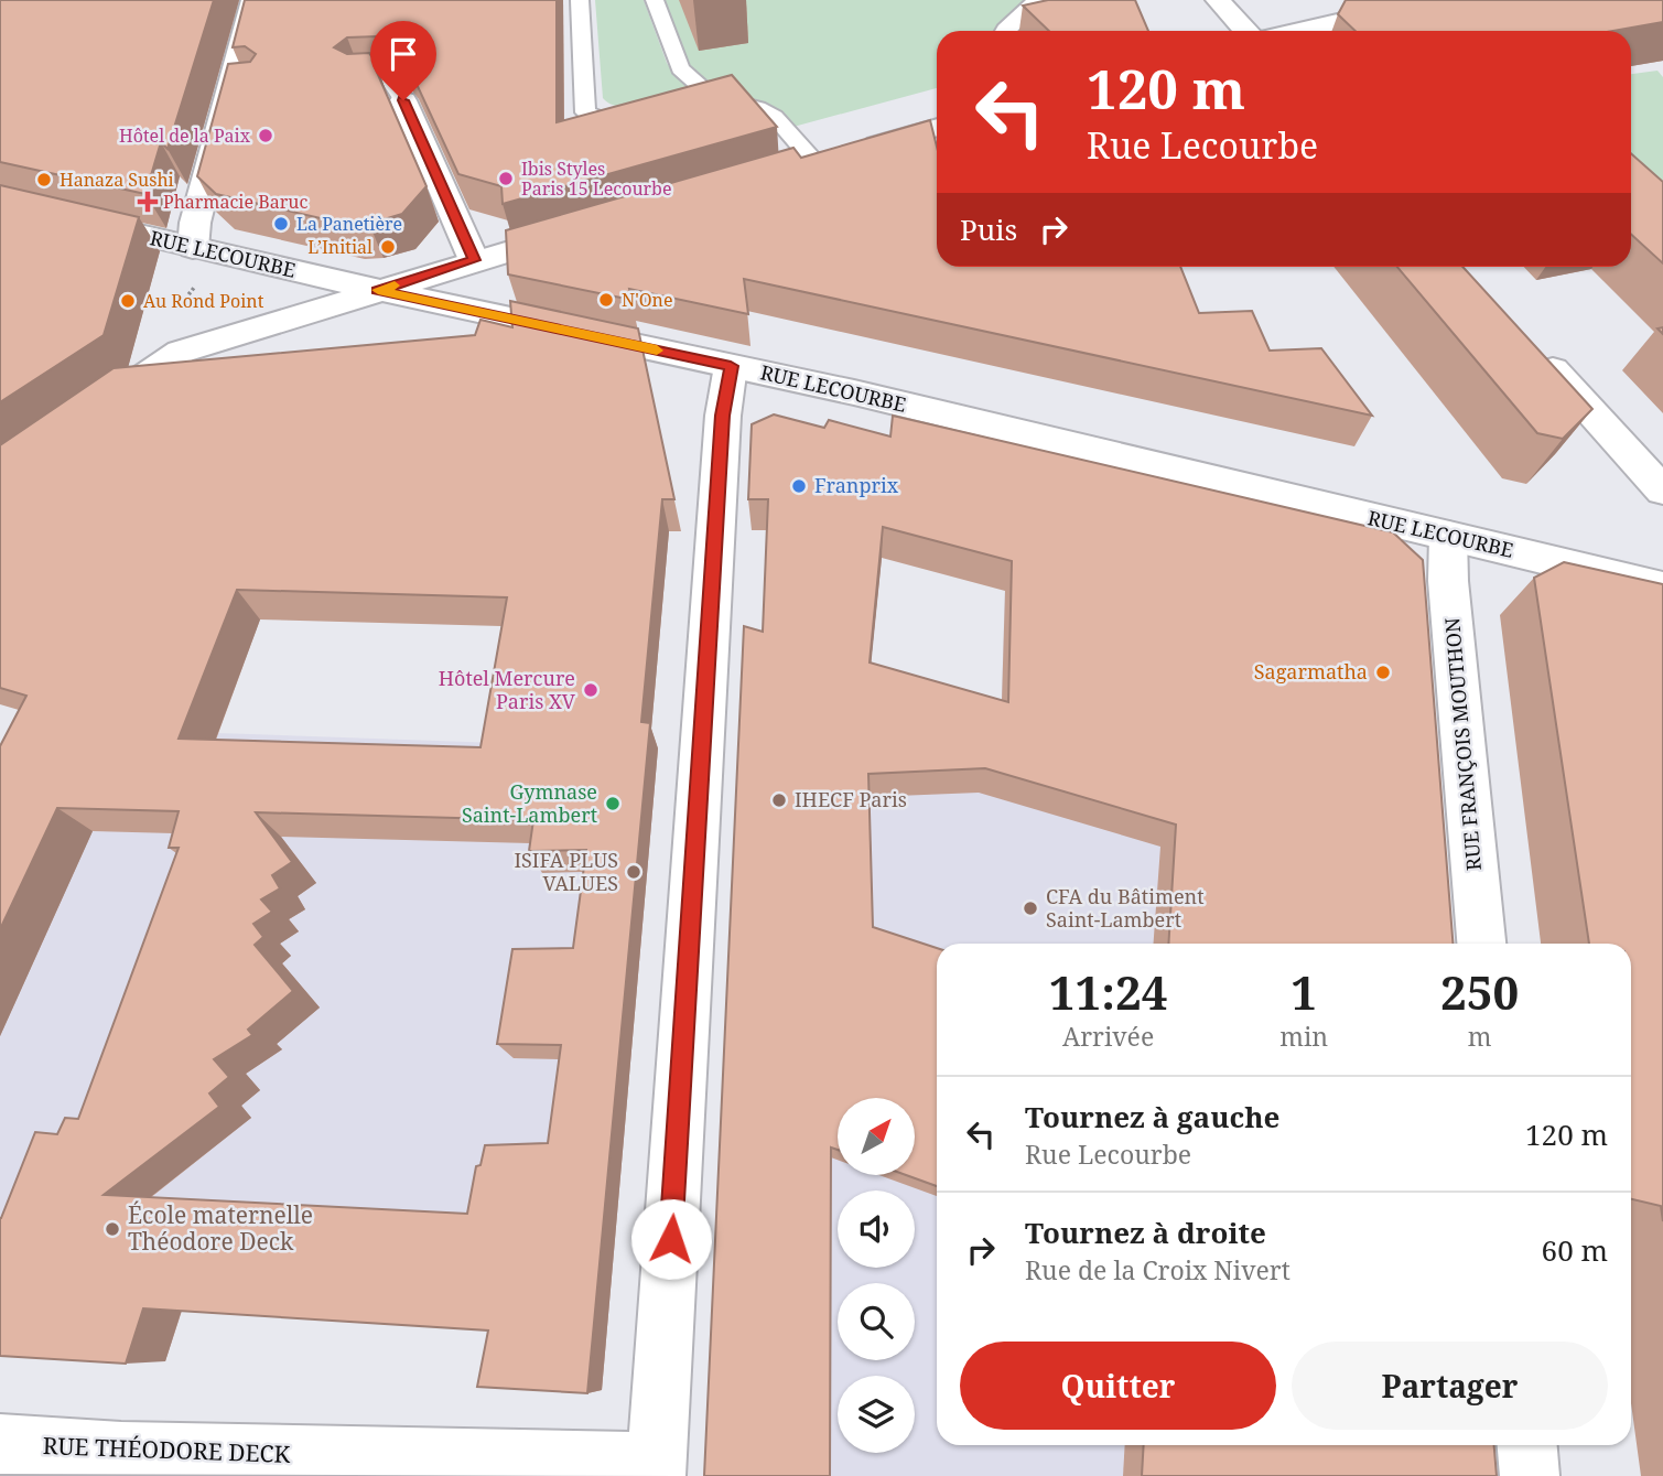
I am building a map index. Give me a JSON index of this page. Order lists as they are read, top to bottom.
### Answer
{
  "streets": {
    "street": ["RUE LECOURBE", "RUE FRANÇOIS MOUTHON", "RUE THÉODORE DECK"]
  },
  "crossings": [
    ["RUE LECOURBE", "RUE FRANÇOIS MOUTHON"]
  ],
  "places": {
    "other": [
      "Hôtel de la Paix",
      "Ibis Styles Paris 15 Lecourbe",
      "Hanaza Sushi",
      "La Panetière",
      "L’Initial",
      "N'One",
      "Au Rond Point",
      "Franprix",
      "Sagarmatha",
      "Hôtel Mercure Paris XV",
      "IHECF Paris",
      "Gymnase Saint-Lambert",
      "ISIFA PLUS VALUES",
      "CFA du Bâtiment Saint-Lambert",
      "École maternelle Théodore Deck"
    ],
    "health": ["Pharmacie Baruc"]
  },
  "north": "top right",
  "page": {
    "turn": ["120 m", "Rue Lecourbe"],
    "then": "Puis",
    "eta": [
      "11:24",
      "Arrivée",
      "1",
      "min",
      "250",
      "m"
    ],
    "list": [
      {
        "name": "Tournez à gauche",
        "note": "Rue Lecourbe",
        "value": "120 m"
      },
      {
        "name": "Tournez à droite",
        "note": "Rue de la Croix Nivert",
        "value": "60 m"
      }
    ],
    "buttons": ["Quitter", "Partager"]
  }
}
